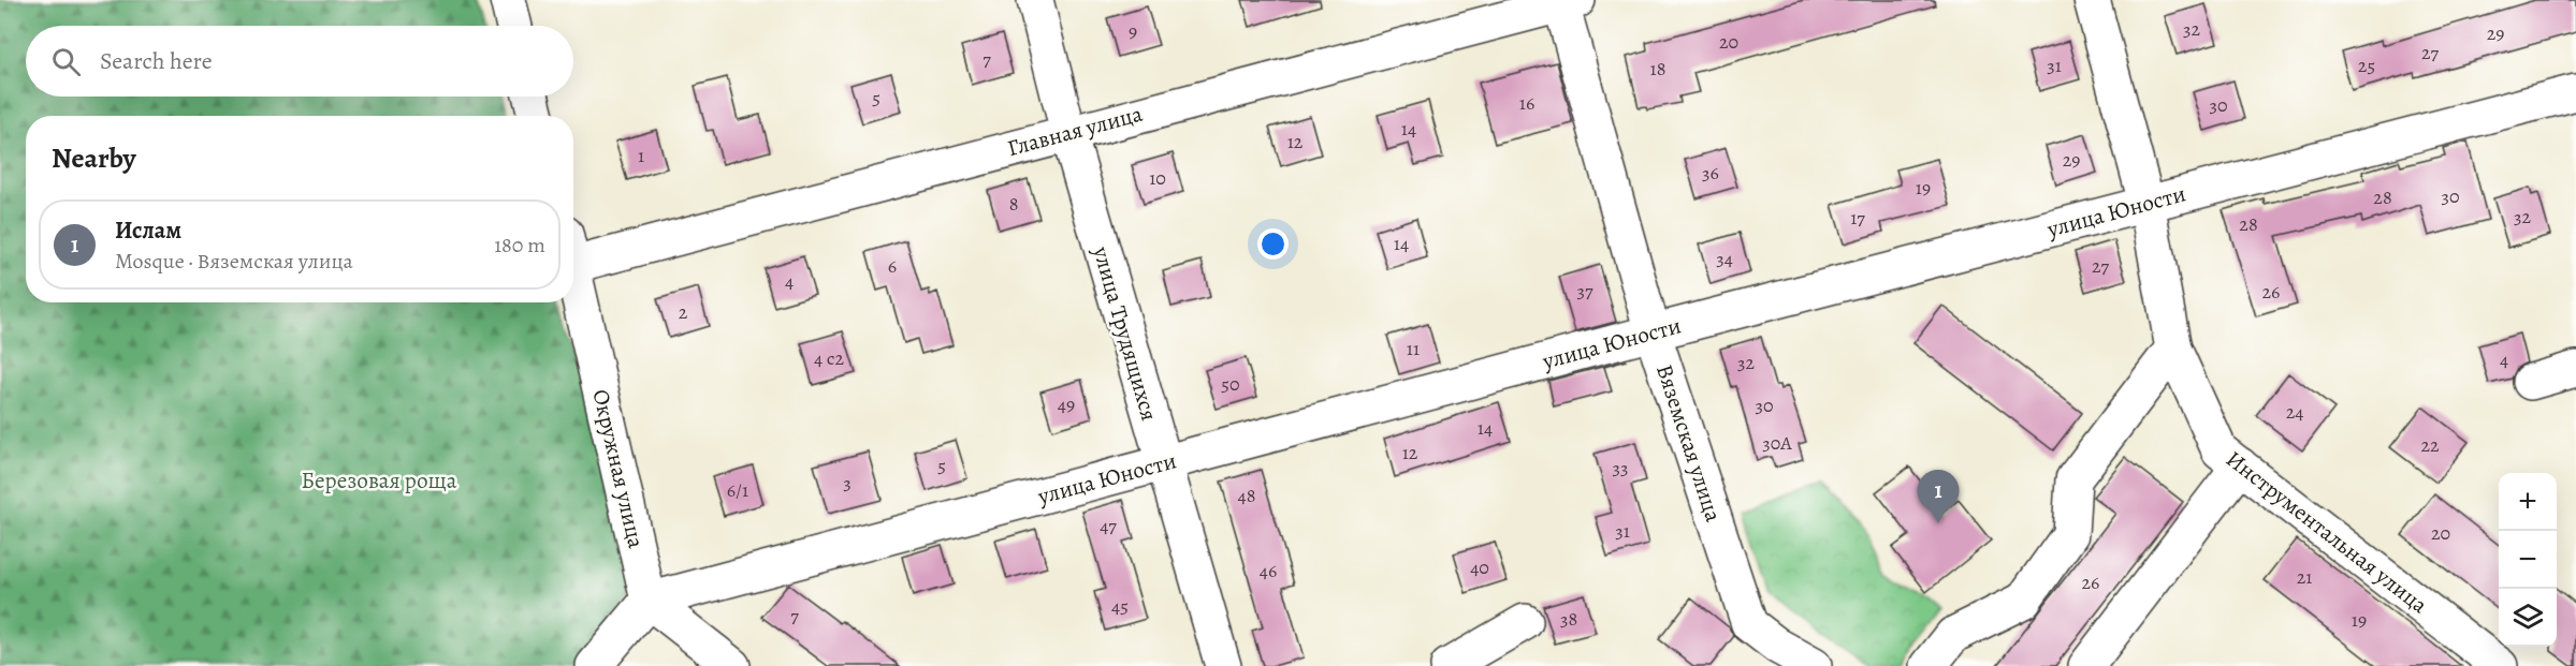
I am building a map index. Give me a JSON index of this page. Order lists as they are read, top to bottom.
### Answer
{
  "streets": {
    "street": [
      "Главная улица",
      "улица Юности",
      "улица Трудящихся",
      "Вяземская улица",
      "Окружная улица",
      "Инструментальная улица"
    ]
  },
  "crossings": [
    ["Главная улица", "улица Трудящихся"],
    ["Главная улица", "Вяземская улица"],
    ["улица Юности", "улица Трудящихся"],
    ["улица Юности", "Вяземская улица"],
    ["улица Юности", "Окружная улица"],
    ["улица Юности", "Инструментальная улица"]
  ],
  "parks": ["Березовая роща"],
  "house_numbers": [
    "32",
    "9",
    "29",
    "20",
    "27",
    "7",
    "31",
    "25",
    "18",
    "5",
    "16",
    "30",
    "14",
    "12",
    "1",
    "29",
    "36",
    "10",
    "19",
    "30",
    "28",
    "8",
    "32",
    "17",
    "28",
    "14",
    "34",
    "6",
    "27",
    "4",
    "37",
    "26",
    "2",
    "11",
    "4 с2",
    "4",
    "32",
    "50",
    "49",
    "30",
    "24",
    "14",
    "30А",
    "22",
    "12",
    "5",
    "33",
    "3",
    "6/1",
    "48",
    "47",
    "31",
    "20",
    "40",
    "46",
    "21",
    "26",
    "45",
    "7",
    "38",
    "19"
  ],
  "page": {
    "search": "Search here",
    "heading": "Nearby",
    "list": [
      {
        "mark": "1",
        "name": "Ислам",
        "note": "Mosque · Вяземская улица",
        "value": "180 m"
      }
    ],
    "pins": "1",
    "map_buttons": ["+", "−"]
  }
}
